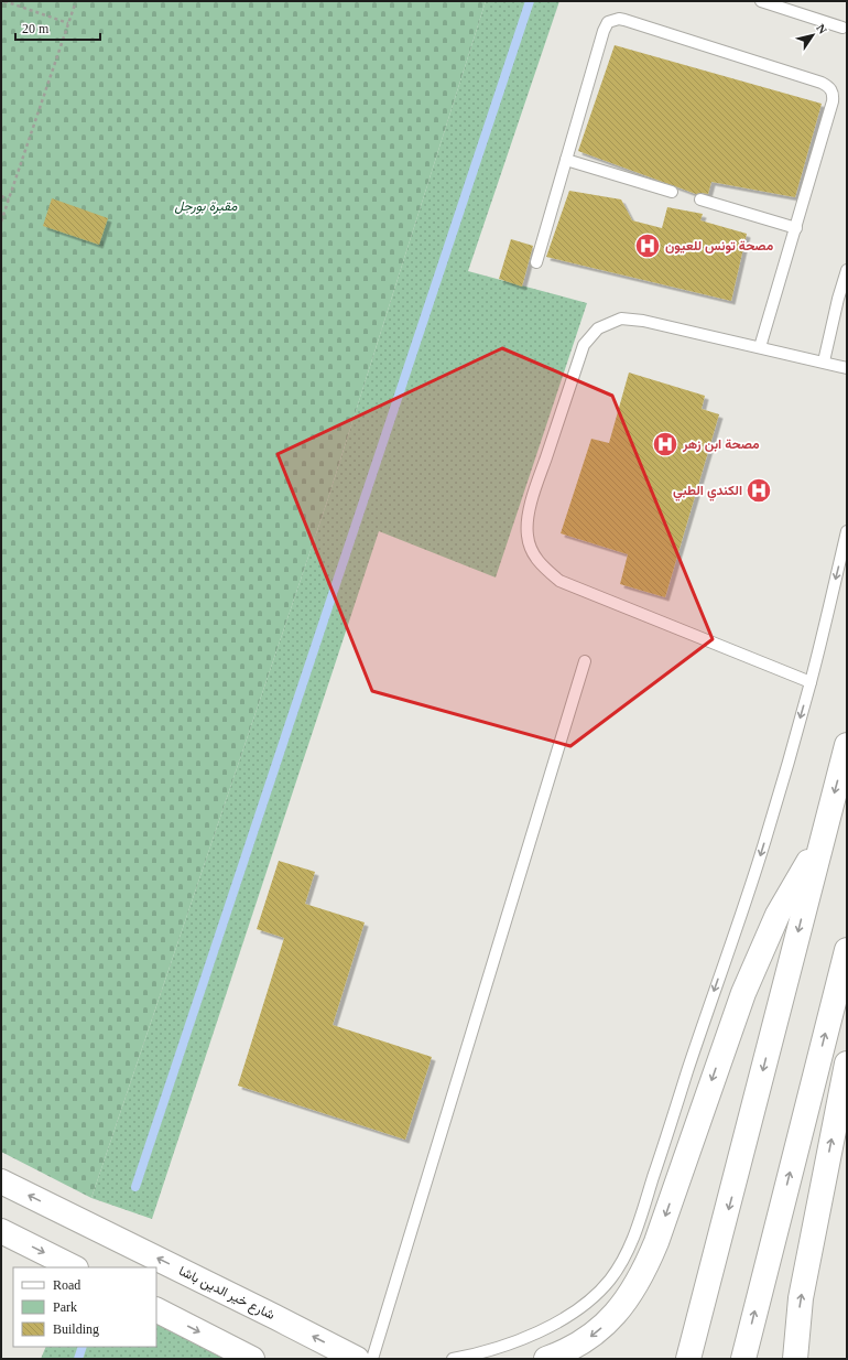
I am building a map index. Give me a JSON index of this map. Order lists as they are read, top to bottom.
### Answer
{
  "streets": {
    "main road": ["شارع خير الدين باشا"]
  },
  "parks": ["مقبرة بورجل"],
  "places": {
    "hospital": ["مصحة تونس للعيون", "مصحة ابن زهر", "الكندي الطبي"]
  },
  "legend": ["Road", "Park", "Building"],
  "scale_bar": "20 m",
  "north": "top right"
}
